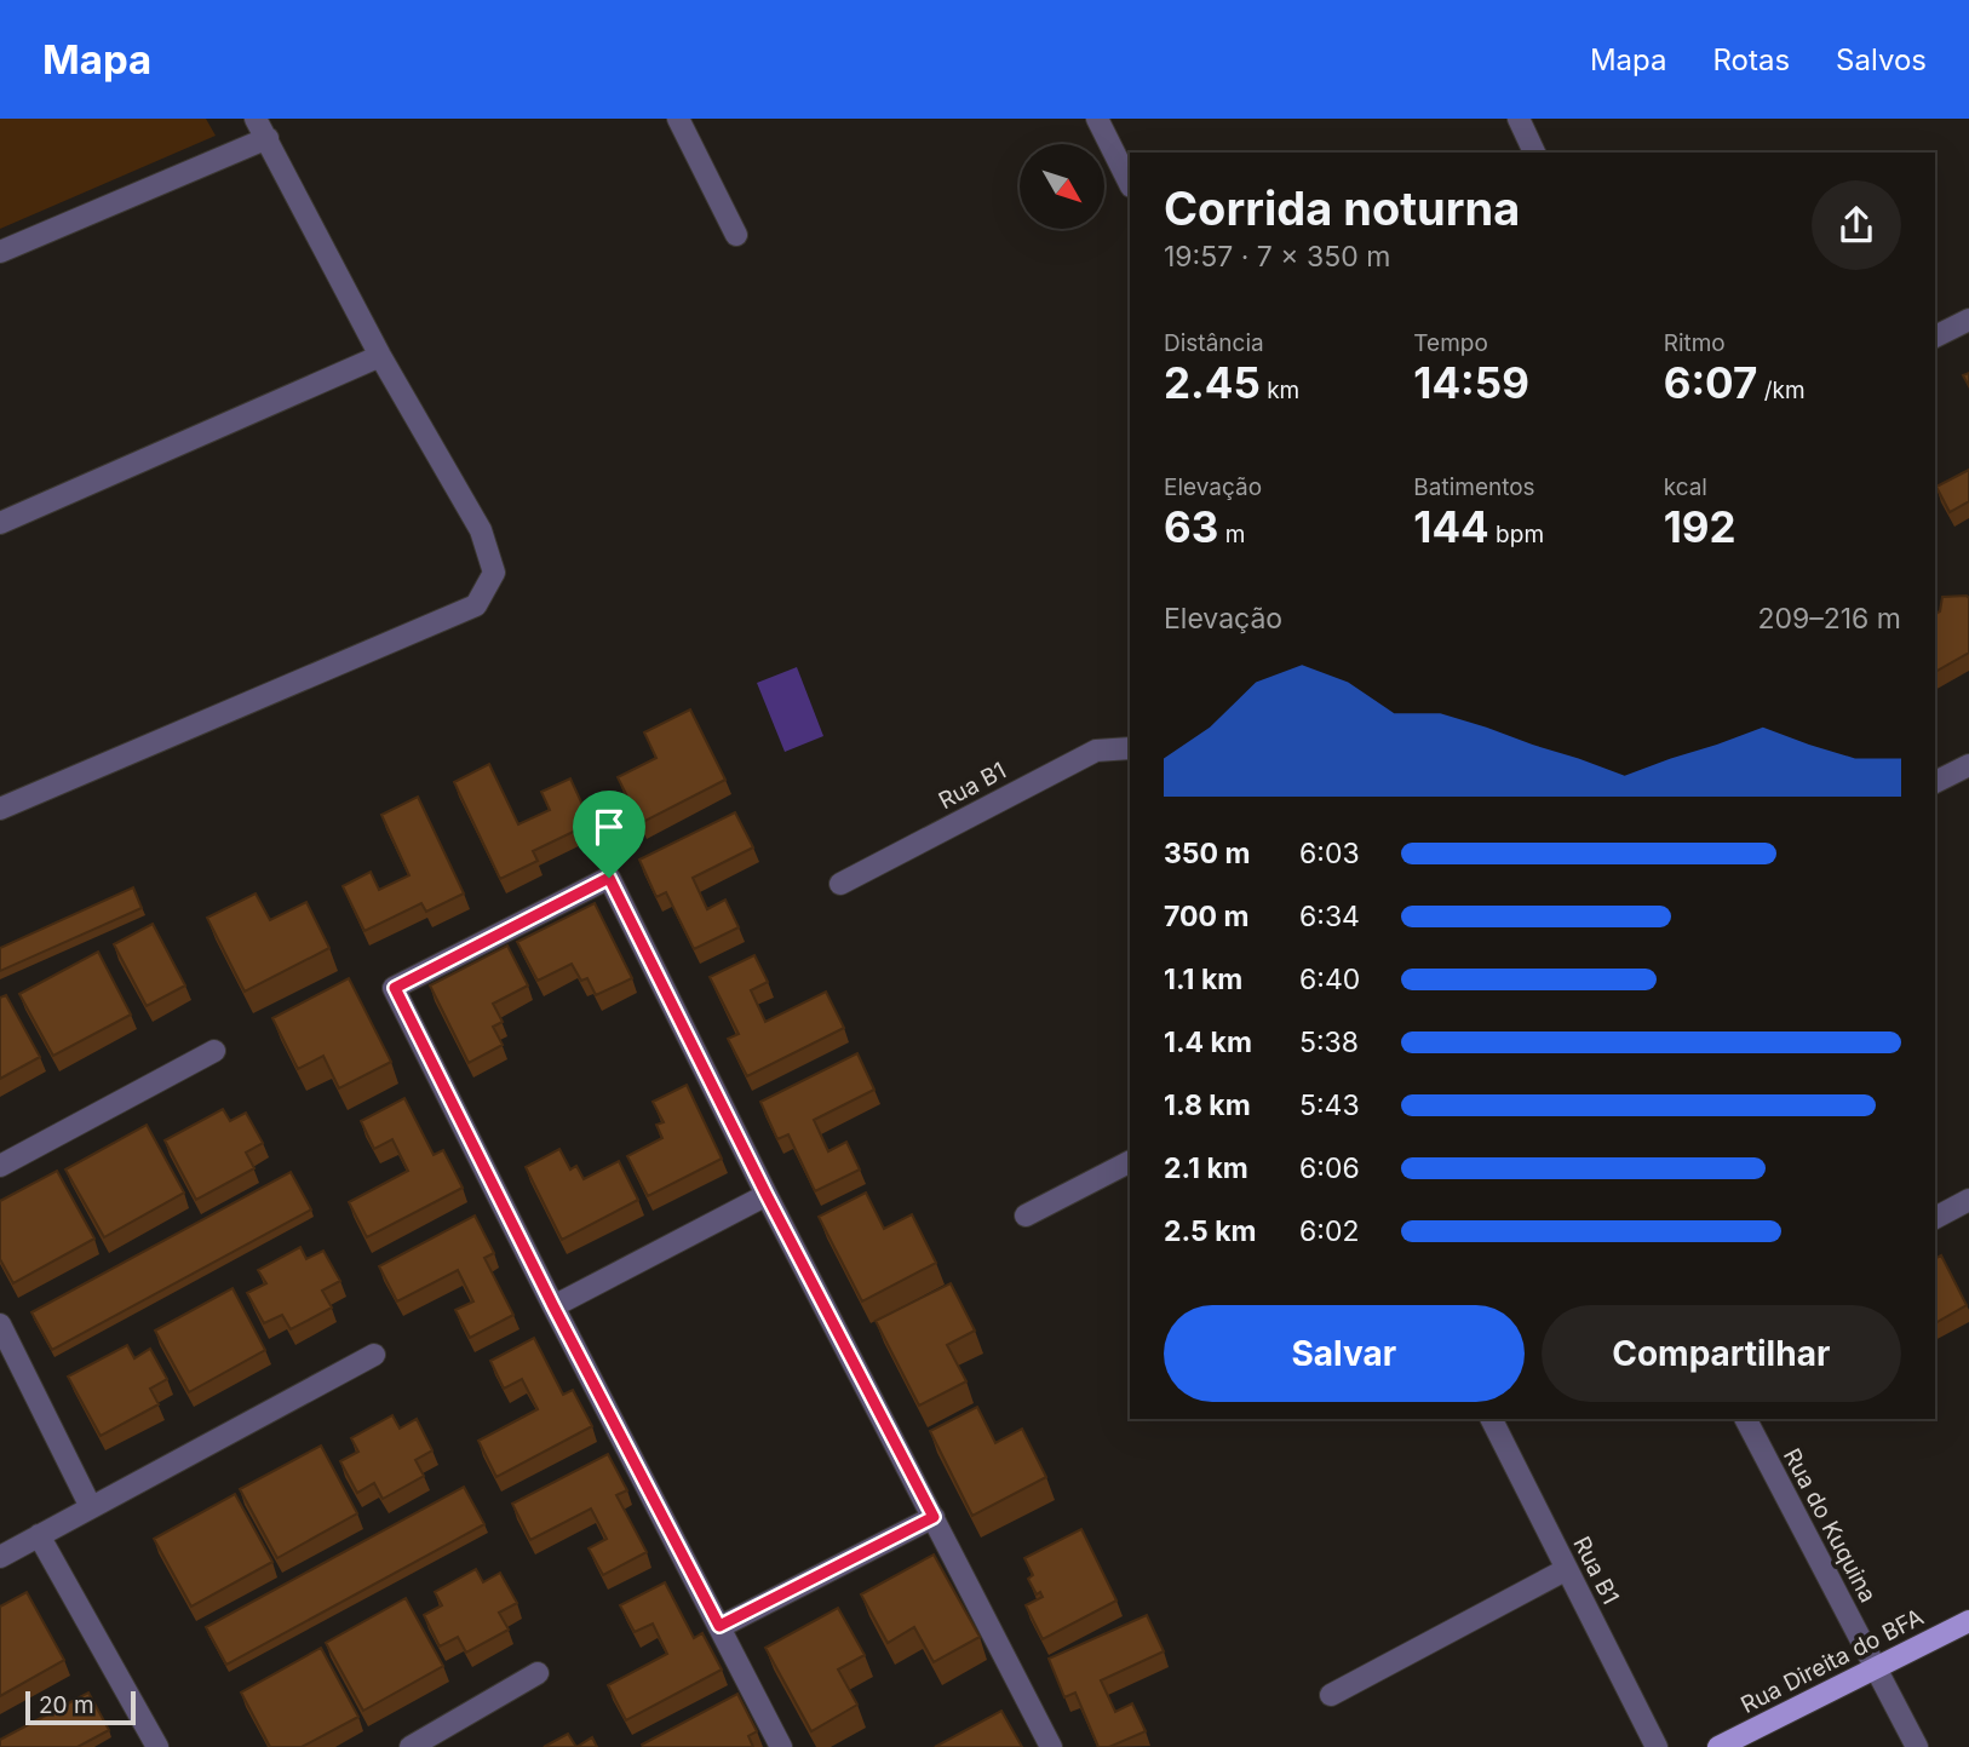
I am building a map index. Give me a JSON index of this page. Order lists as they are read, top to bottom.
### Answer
{
  "streets": {
    "main road": ["Rua Direita do BFA"],
    "street": ["Rua B1", "Rua do Kuquina"]
  },
  "crossings": [
    ["Rua do Kuquina", "Rua Direita do BFA"]
  ],
  "scale_bar": "20 m",
  "north": "bottom right",
  "page": {
    "header": "Mapa",
    "nav": ["Mapa", "Rotas", "Salvos"],
    "heading": ["Corrida noturna", "19:57 · 7 × 350 m"],
    "stats": [
      ["Distância", "2.45 km"],
      ["Tempo", "14:59"],
      ["Ritmo", "6:07 /km"],
      ["Elevação", "63 m"],
      ["Batimentos", "144 bpm"],
      ["kcal", "192"]
    ],
    "chart": ["Elevação", "209–216 m"],
    "list": [
      {
        "name": "350 m",
        "note": "6:03"
      },
      {
        "name": "700 m",
        "note": "6:34"
      },
      {
        "name": "1.1 km",
        "note": "6:40"
      },
      {
        "name": "1.4 km",
        "note": "5:38"
      },
      {
        "name": "1.8 km",
        "note": "5:43"
      },
      {
        "name": "2.1 km",
        "note": "6:06"
      },
      {
        "name": "2.5 km",
        "note": "6:02"
      }
    ],
    "buttons": ["Salvar", "Compartilhar"],
    "scale": "20 m"
  }
}
